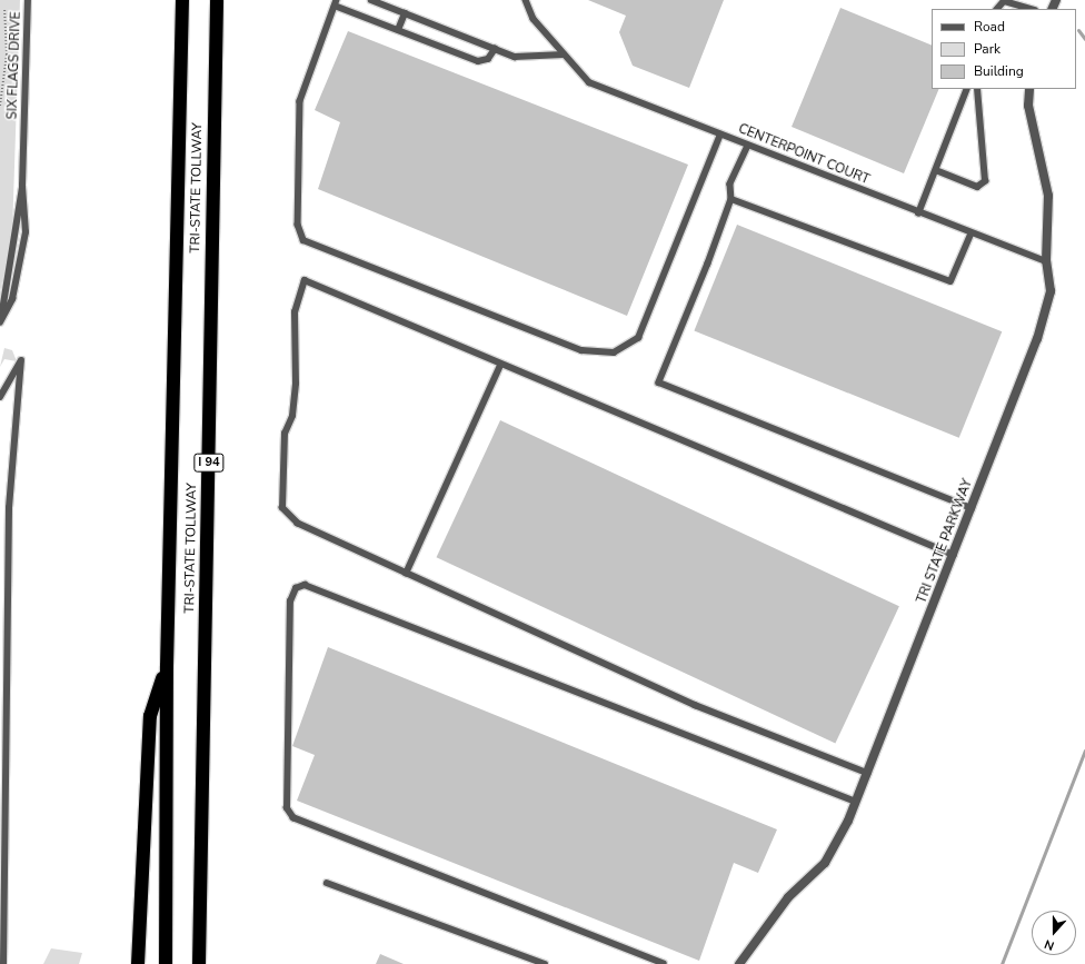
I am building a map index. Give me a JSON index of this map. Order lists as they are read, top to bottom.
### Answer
{
  "streets": {
    "highway": ["TRI-STATE TOLLWAY", "I 94"],
    "street": ["TRI STATE PARKWAY"],
    "lane": ["SIX FLAGS DRIVE", "CENTERPOINT COURT"]
  },
  "crossings": [
    ["CENTERPOINT COURT", "TRI STATE PARKWAY"]
  ],
  "legend": ["Road", "Park", "Building"],
  "north": "bottom"
}
